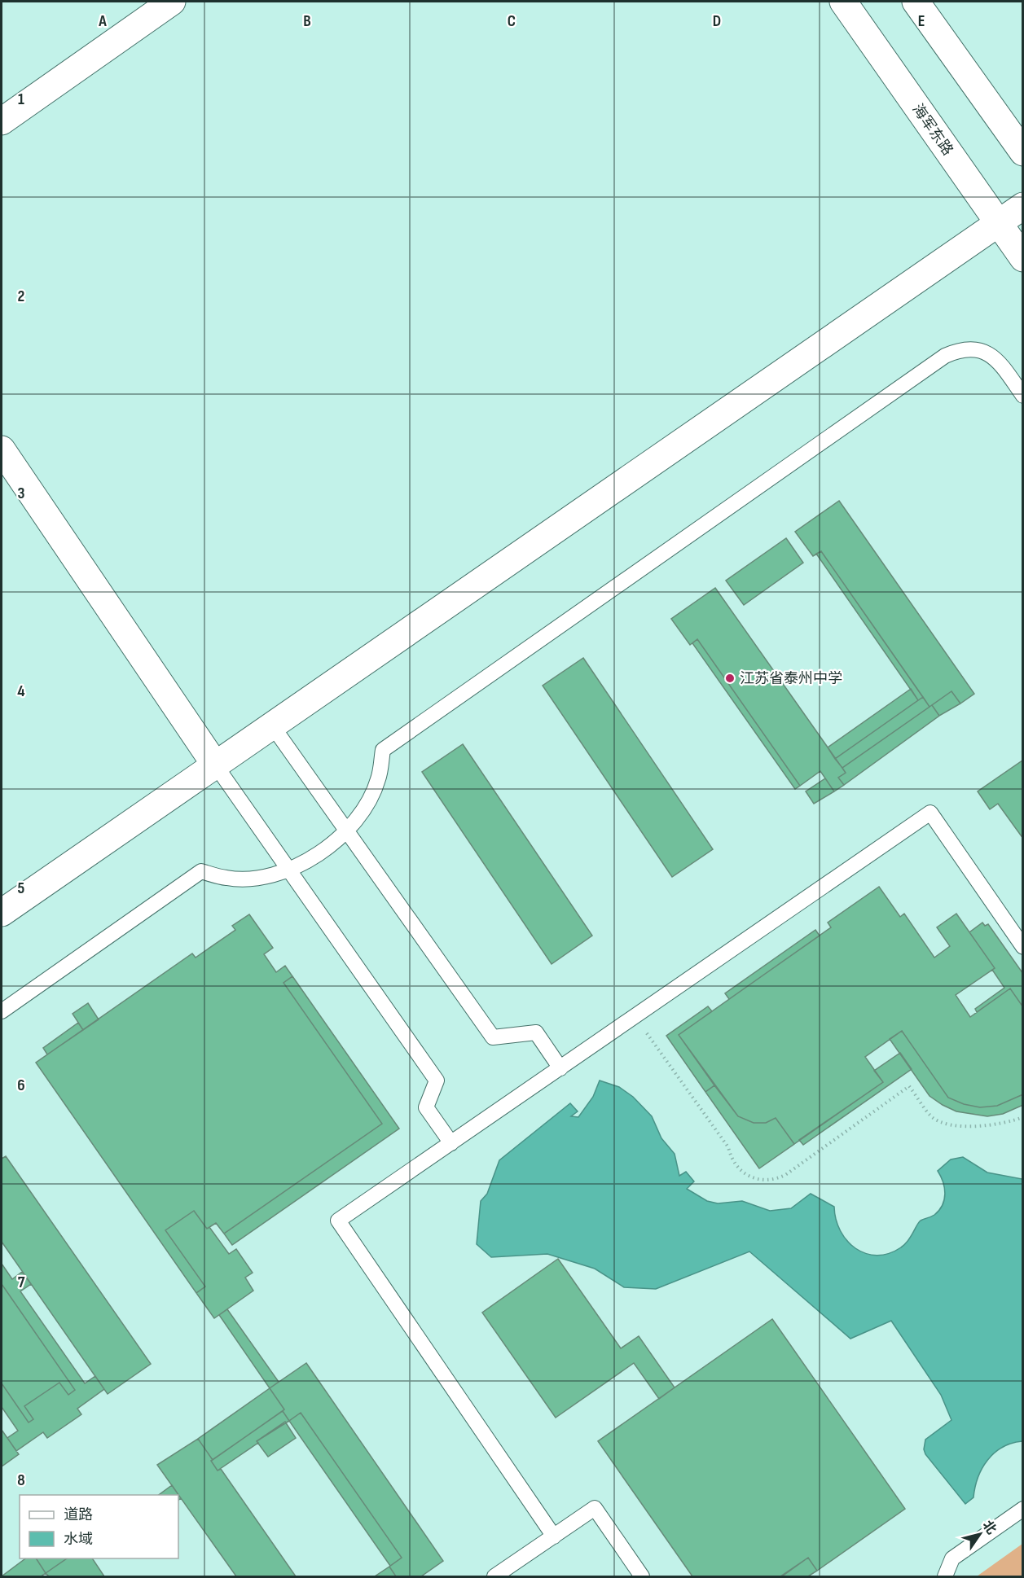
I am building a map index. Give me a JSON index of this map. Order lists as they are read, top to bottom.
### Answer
{
  "streets": {
    "street": ["海军东路"]
  },
  "places": ["江苏省泰州中学"],
  "legend": ["道路", "水域"],
  "north": "top right",
  "grid": {
    "columns": [
      "A",
      "B",
      "C",
      "D",
      "E"
    ],
    "rows": [
      "1",
      "2",
      "3",
      "4",
      "5",
      "6",
      "7",
      "8"
    ]
  }
}
